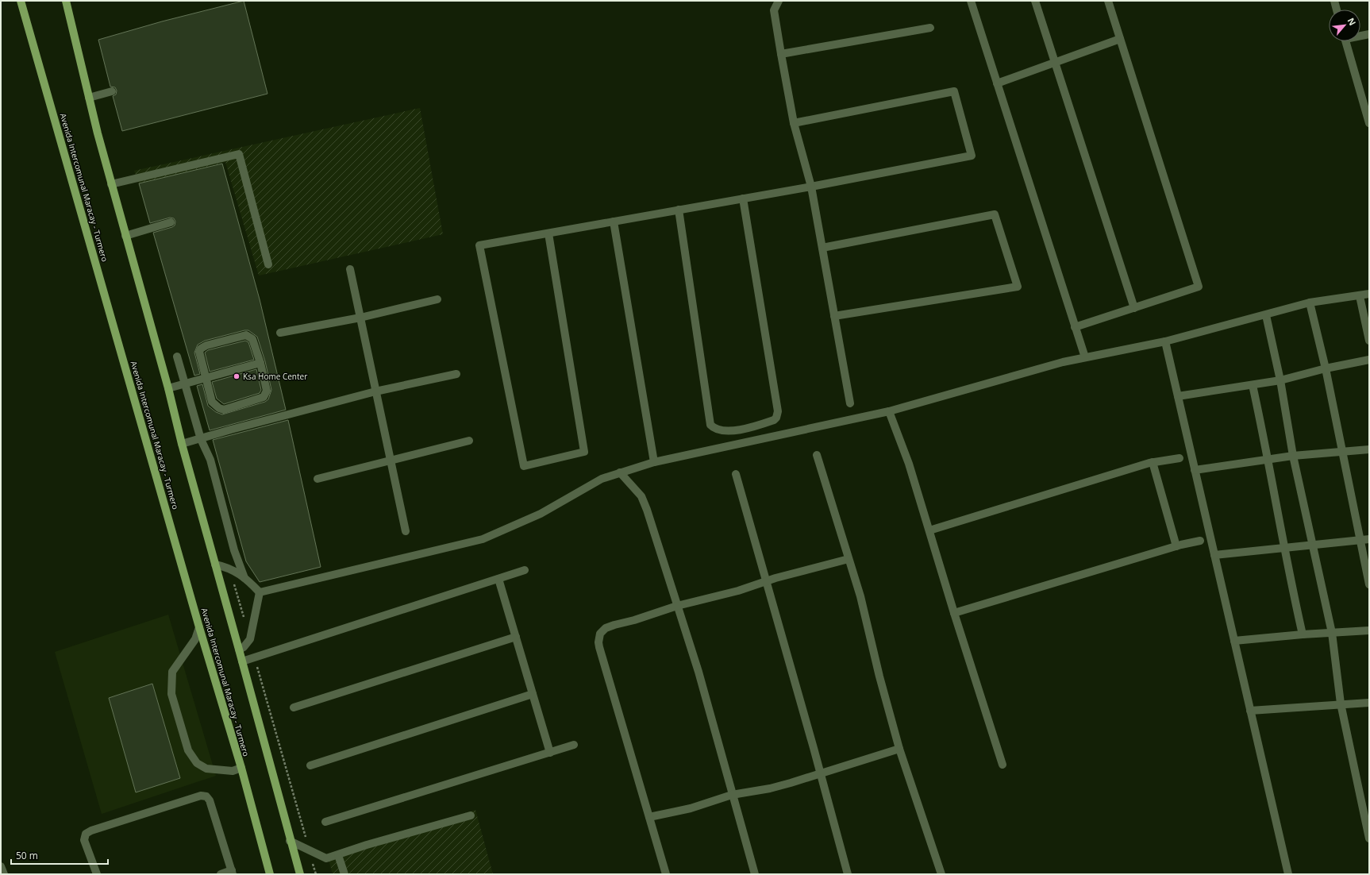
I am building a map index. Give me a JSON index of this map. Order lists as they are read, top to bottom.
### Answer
{
  "streets": {
    "main road": ["Avenida Intercomunal Maracay - Turmero"]
  },
  "places": ["Ksa Home Center"],
  "scale_bar": "50 m",
  "north": "top right"
}
